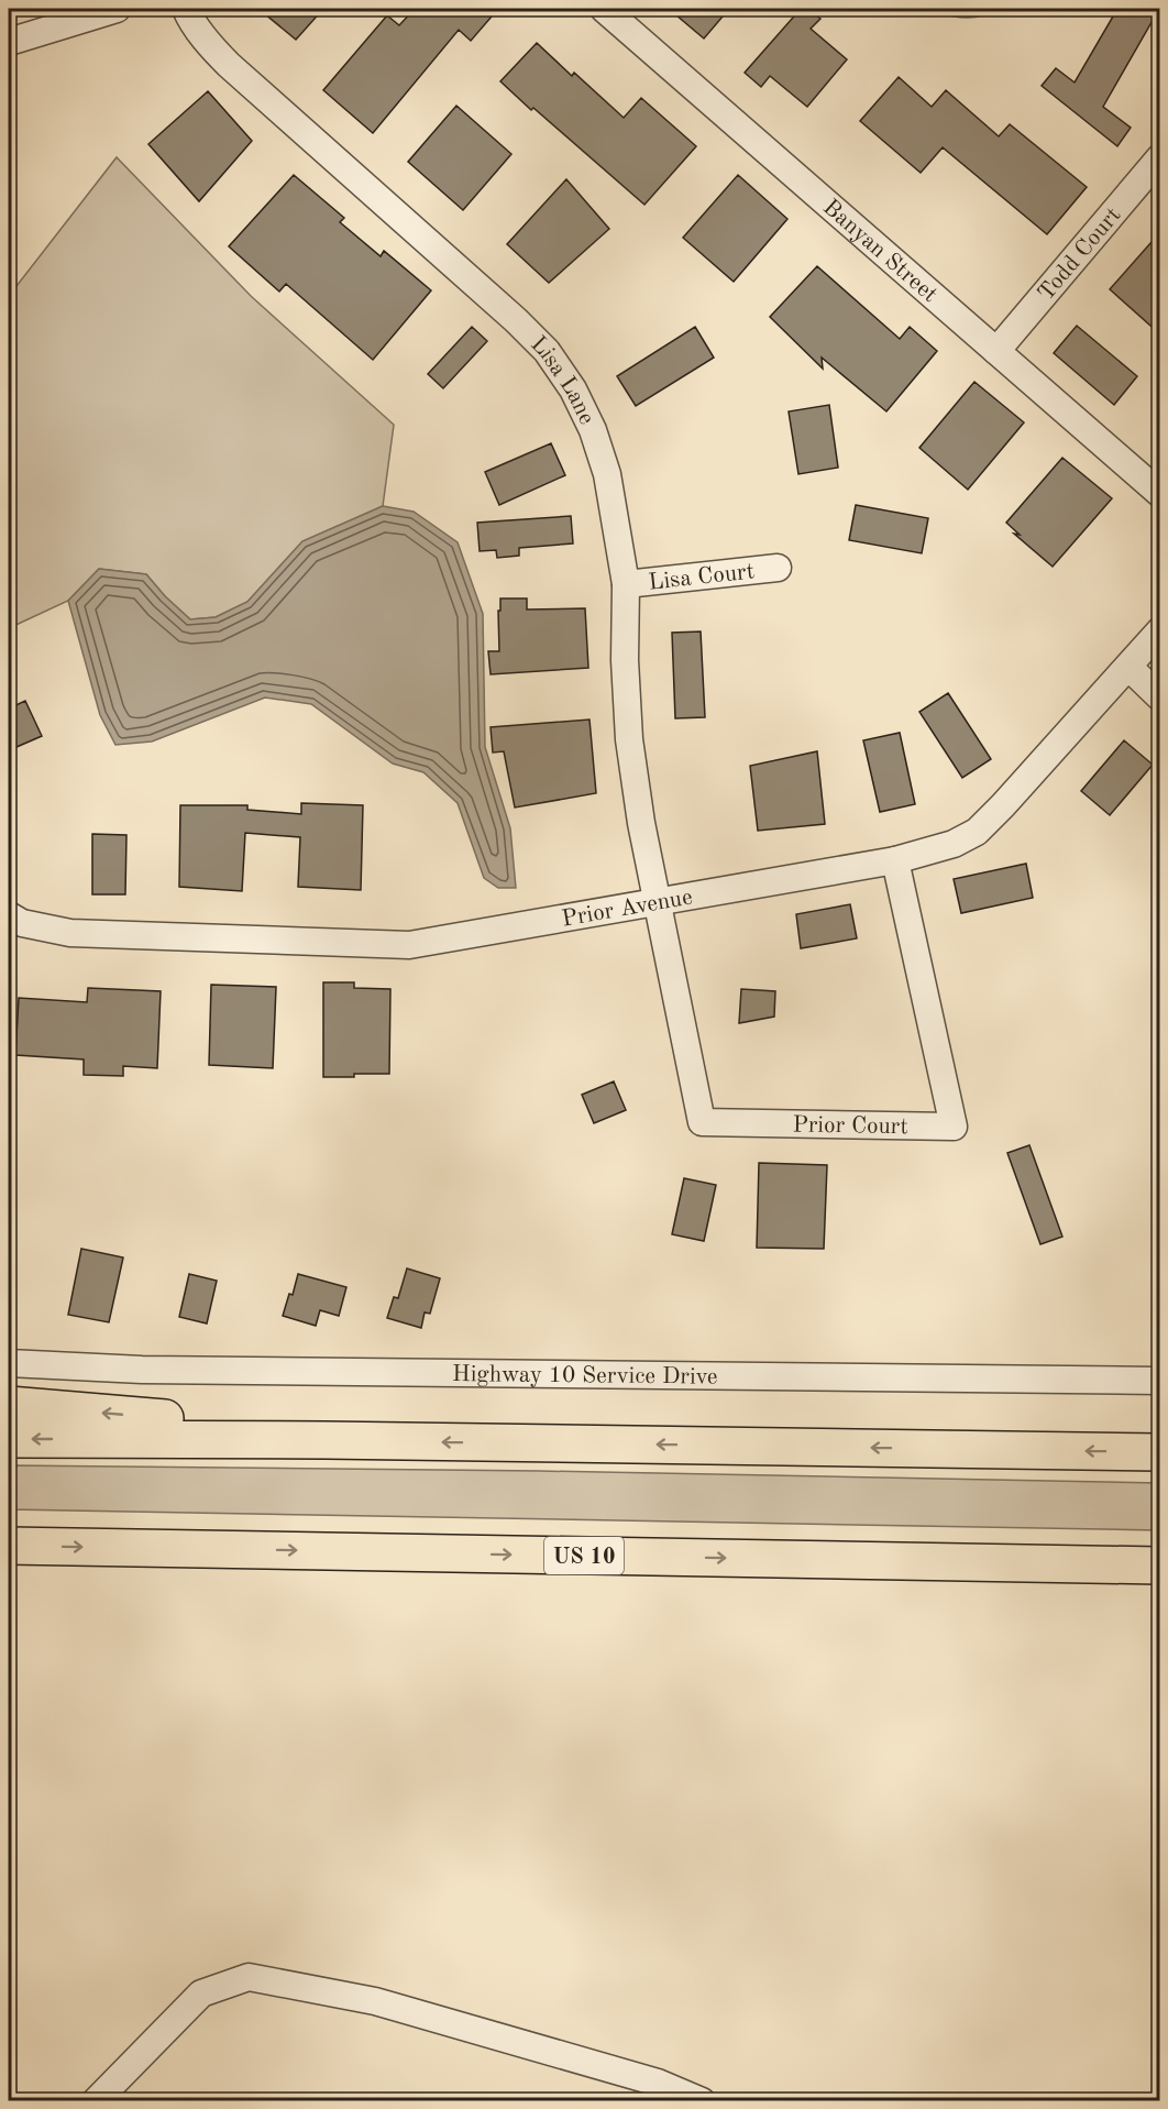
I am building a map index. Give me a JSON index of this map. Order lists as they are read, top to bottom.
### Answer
{
  "streets": {
    "highway": ["US 10"],
    "street": [
      "Banyan Street",
      "Todd Court",
      "Lisa Lane",
      "Lisa Court",
      "Prior Avenue",
      "Prior Court",
      "Highway 10 Service Drive"
    ]
  },
  "crossings": [
    ["Banyan Street", "Todd Court"],
    ["Lisa Lane", "Lisa Court"],
    ["Lisa Lane", "Prior Avenue"],
    ["Lisa Lane", "Prior Court"],
    ["Prior Avenue", "Prior Court"]
  ]
}
